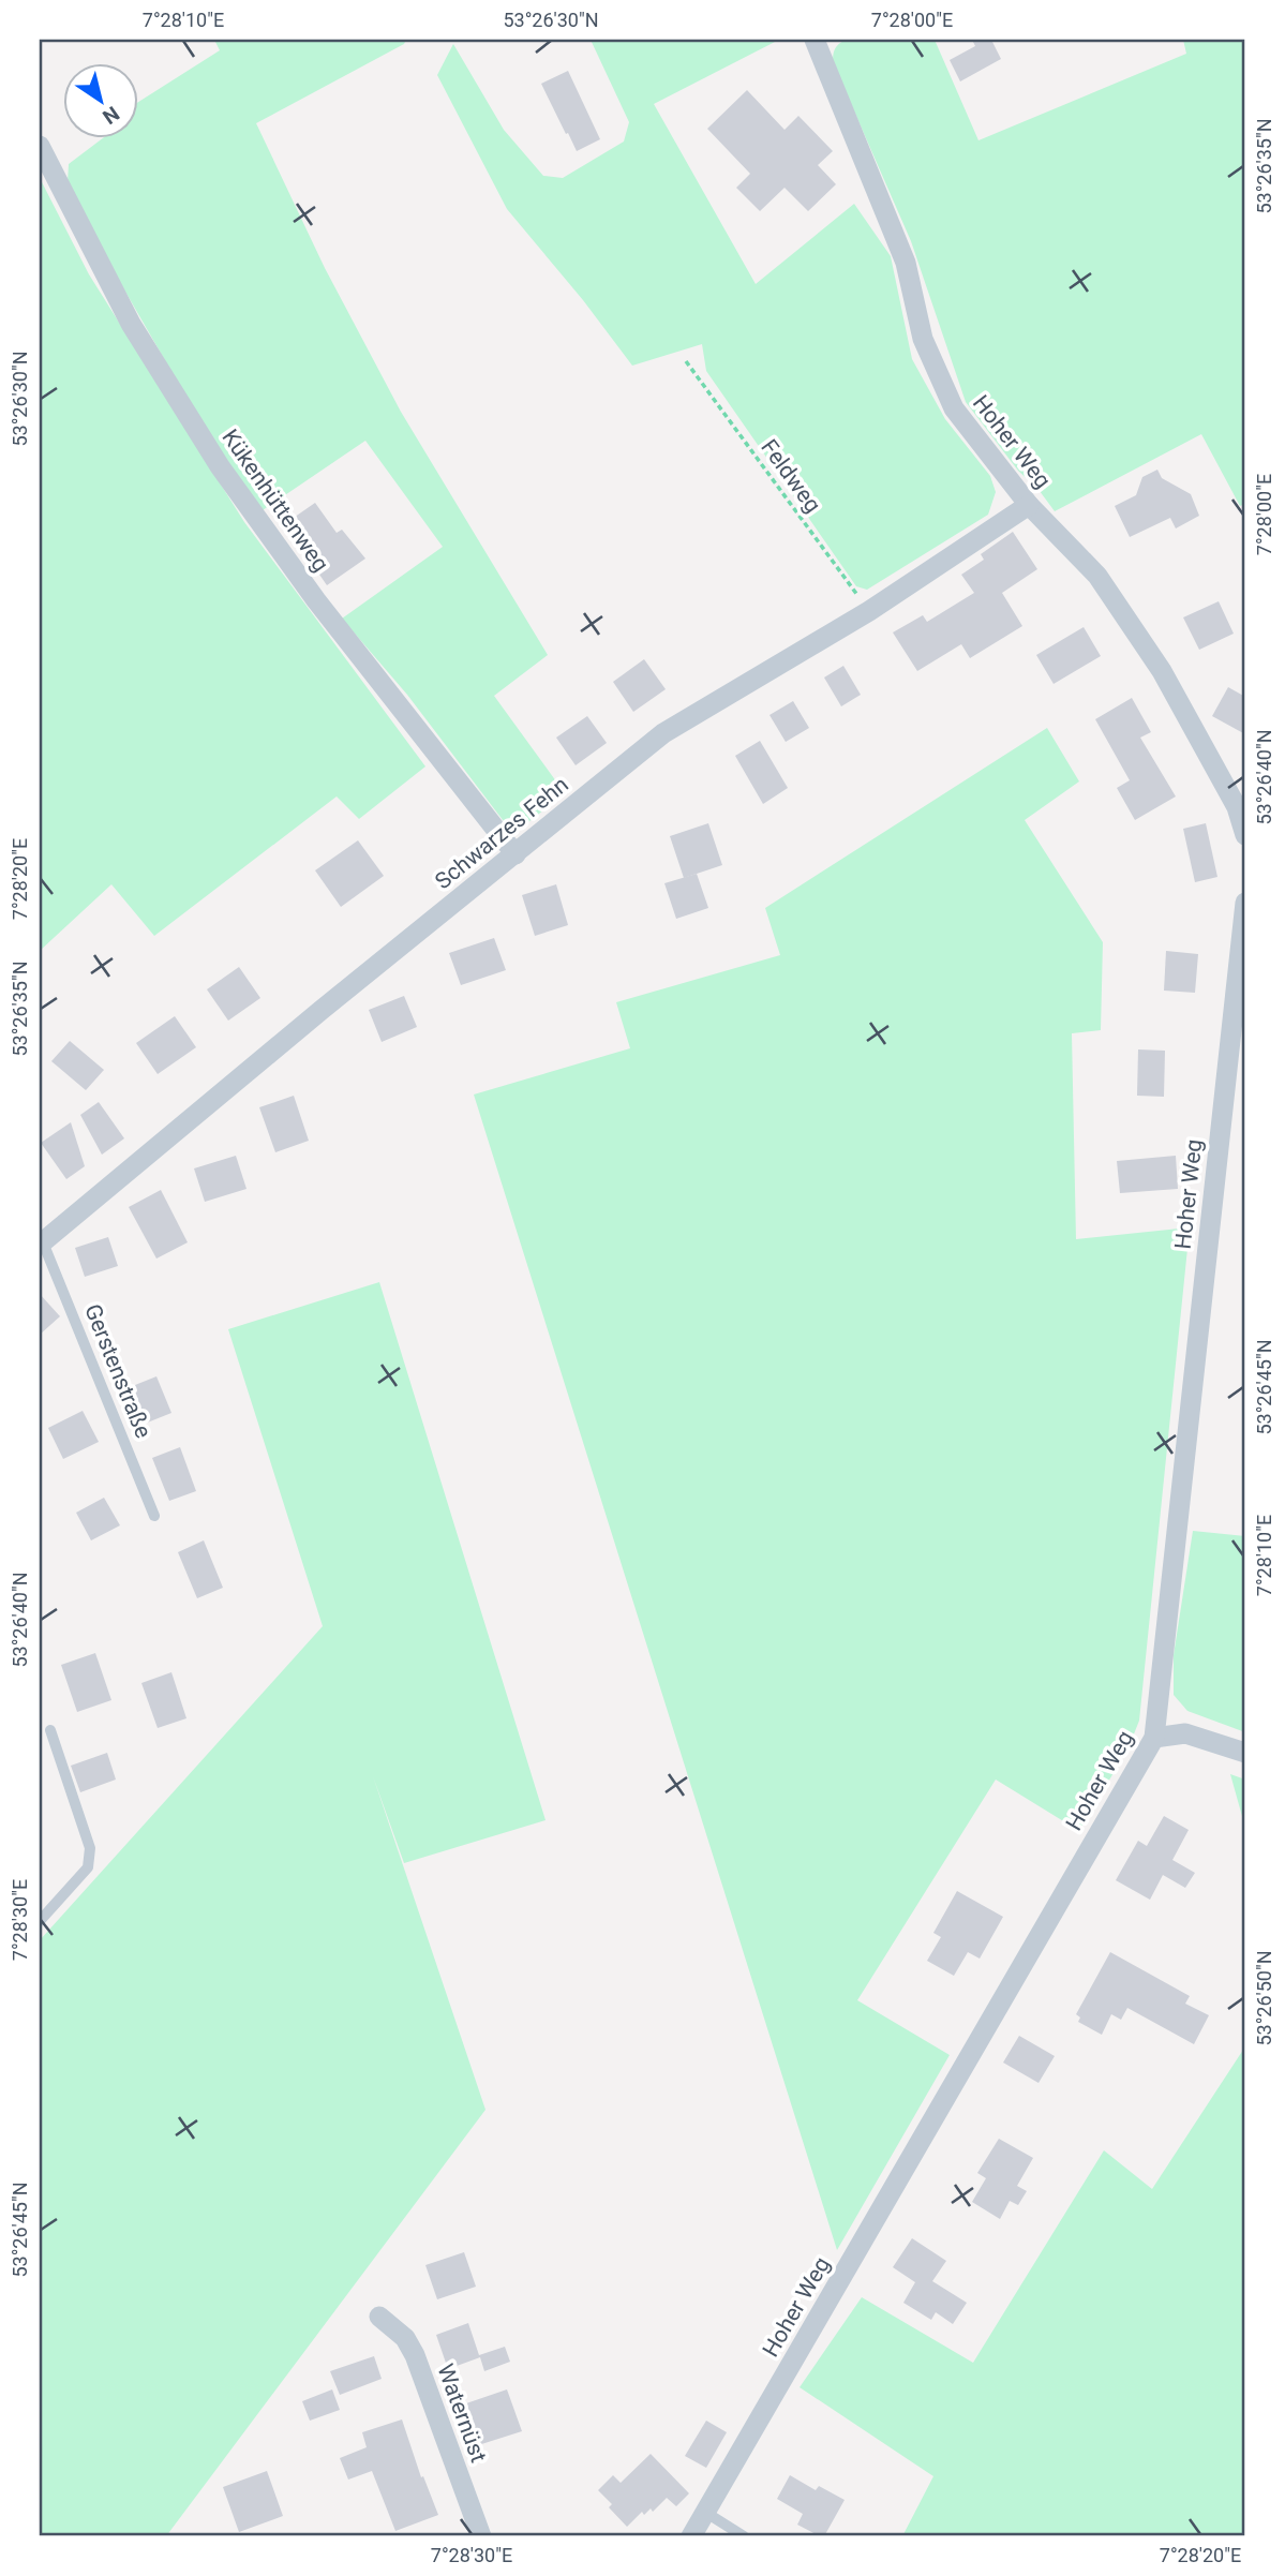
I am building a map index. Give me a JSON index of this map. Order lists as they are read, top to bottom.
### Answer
{
  "streets": {
    "street": [
      "Hoher Weg",
      "Kükenhüttenweg",
      "Schwarzes Fehn",
      "Waternüst"
    ],
    "lane": ["Gerstenstraße"],
    "path": ["Feldweg"]
  },
  "crossings": [
    ["Hoher Weg", "Schwarzes Fehn"],
    ["Feldweg", "Schwarzes Fehn"],
    ["Kükenhüttenweg", "Schwarzes Fehn"],
    ["Schwarzes Fehn", "Gerstenstraße"]
  ],
  "north": "bottom right",
  "coordinates": [
    "7°28'10\"E",
    "53°26'30\"N",
    "7°28'00\"E",
    "53°26'35\"N",
    "53°26'40\"N",
    "7°28'20\"E",
    "53°26'45\"N",
    "7°28'30\"E",
    "53°26'50\"N"
  ]
}
